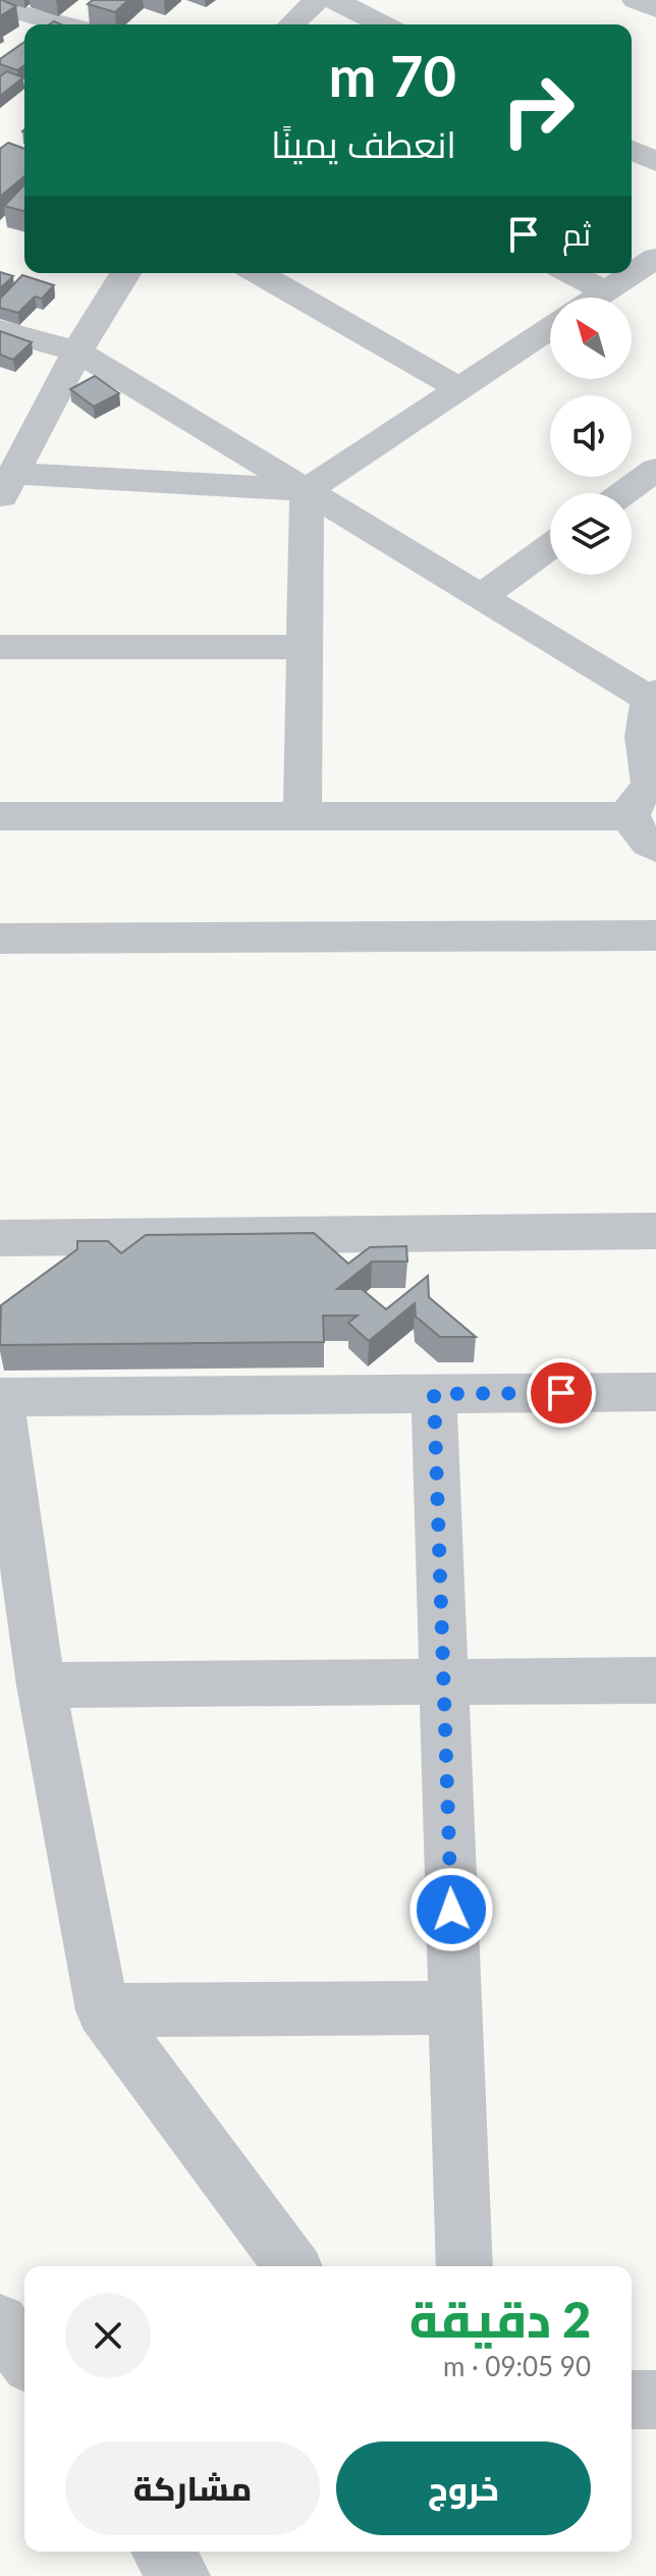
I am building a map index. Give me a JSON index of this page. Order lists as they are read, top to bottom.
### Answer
{
  "north": "top left",
  "page": {
    "turn": ["70 m", "انعطف يمينًا"],
    "then": "ثم",
    "heading": ["2 دقيقة", "90 m · 09:05"],
    "buttons": ["خروج", "مشاركة"]
  }
}
